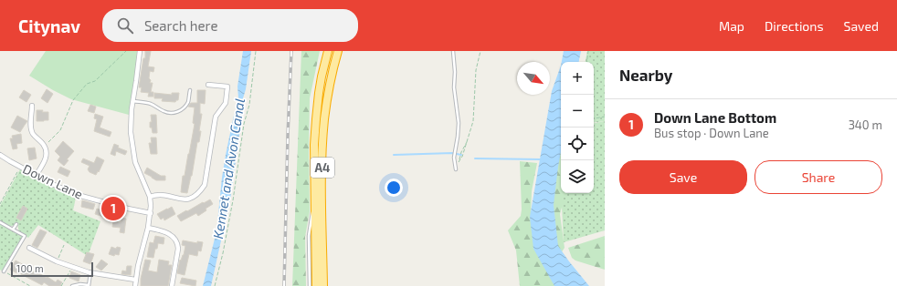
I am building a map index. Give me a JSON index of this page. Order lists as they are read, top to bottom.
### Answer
{
  "streets": {
    "highway": ["A4"],
    "street": ["Down Lane"]
  },
  "water": ["Kennet and Avon Canal"],
  "scale_bar": "100 m",
  "north": "bottom right",
  "page": {
    "header": "Citynav",
    "search": "Search here",
    "nav": ["Map", "Directions", "Saved"],
    "heading": "Nearby",
    "map_buttons": ["+", "−"],
    "list": [
      {
        "mark": "1",
        "name": "Down Lane Bottom",
        "note": "Bus stop · Down Lane",
        "value": "340 m"
      }
    ],
    "buttons": ["Save", "Share"],
    "pins": "1",
    "scale": "100 m"
  }
}
